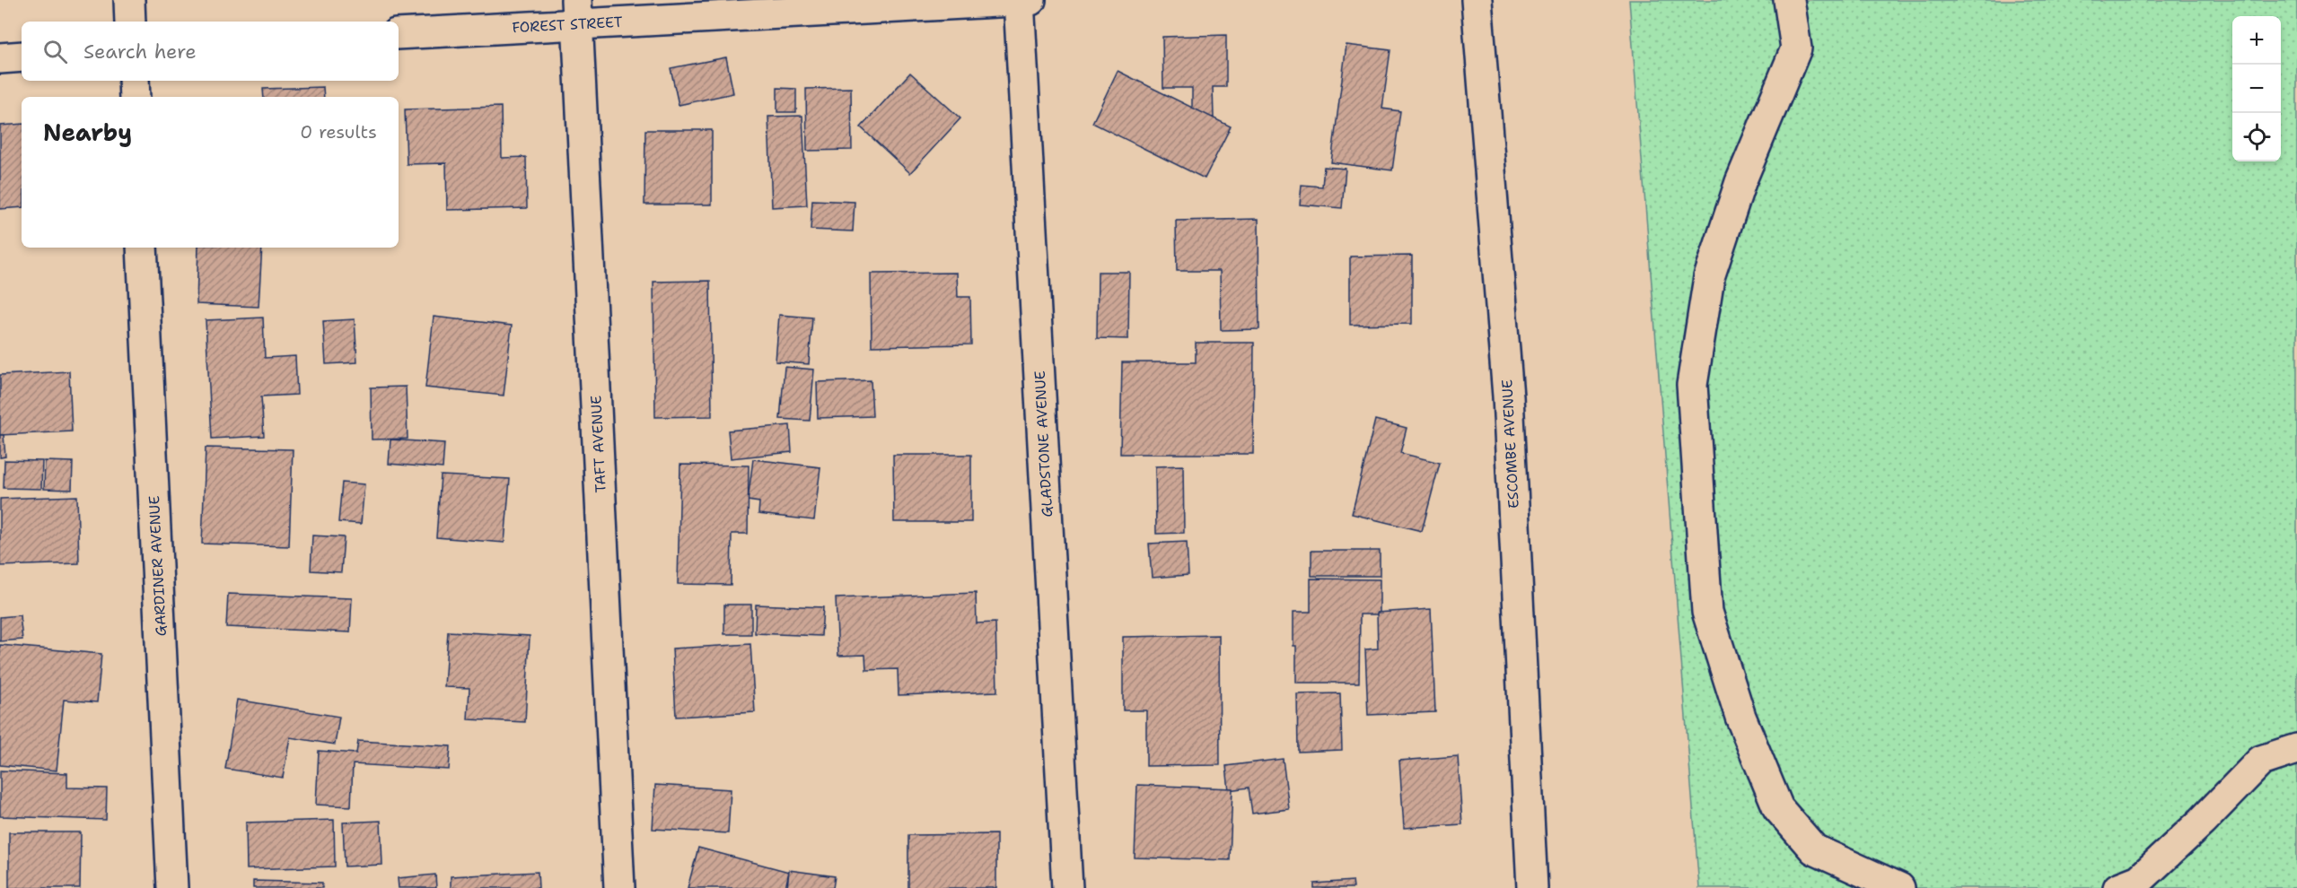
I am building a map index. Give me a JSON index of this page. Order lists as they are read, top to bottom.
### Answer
{
  "streets": {
    "street": [
      "FOREST STREET",
      "TAFT AVENUE",
      "GLADSTONE AVENUE",
      "ESCOMBE AVENUE",
      "GARDINER AVENUE"
    ]
  },
  "crossings": [
    ["FOREST STREET", "TAFT AVENUE"],
    ["FOREST STREET", "GLADSTONE AVENUE"]
  ],
  "page": {
    "map_buttons": ["+", "−"],
    "search": "Search here",
    "heading": ["Nearby", "0 results"]
  }
}
